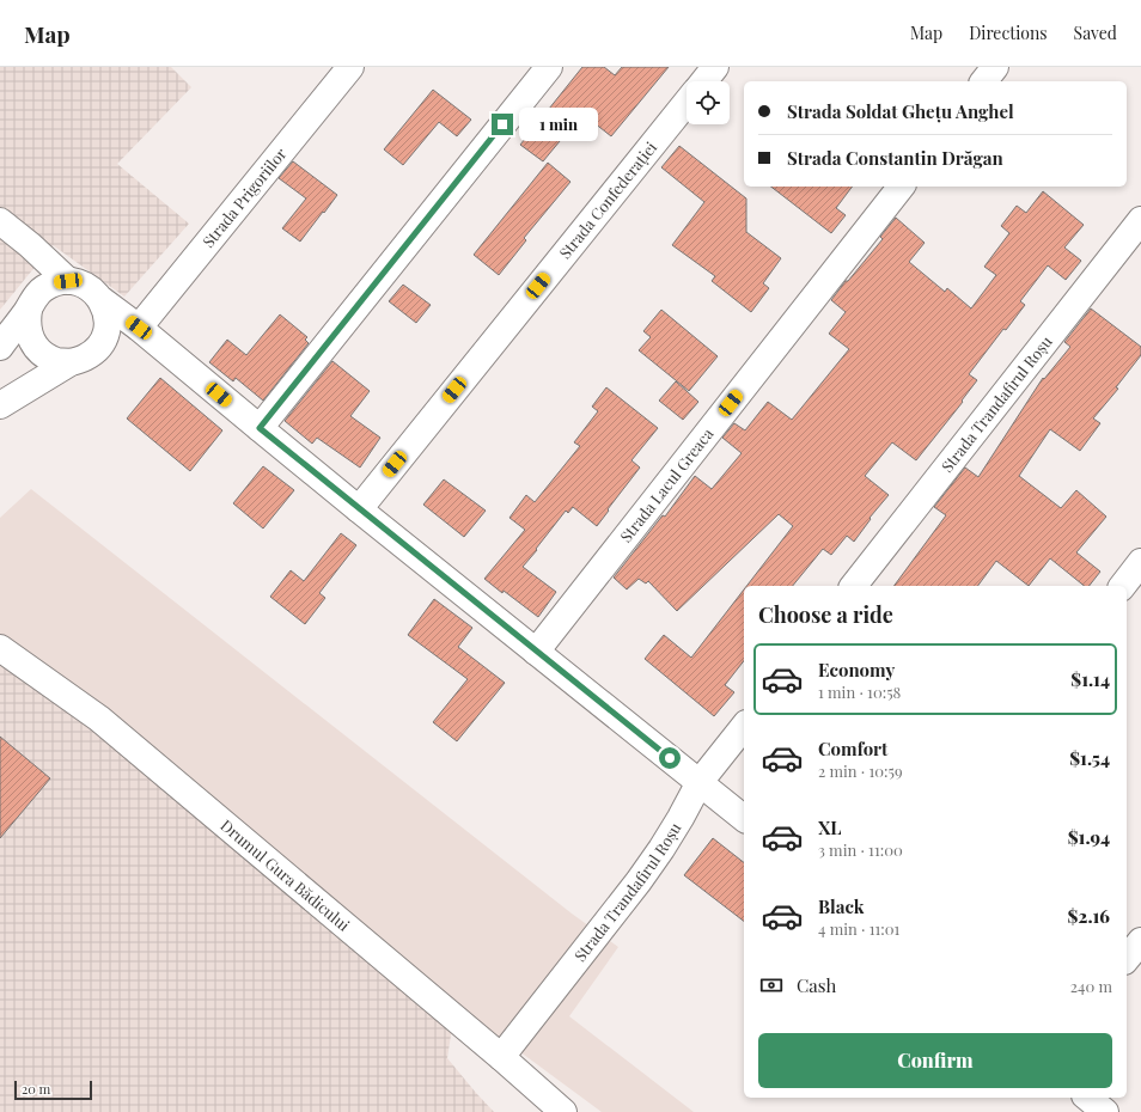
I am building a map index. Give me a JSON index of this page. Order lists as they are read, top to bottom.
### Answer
{
  "streets": {
    "street": [
      "Strada Prigoriilor",
      "Strada Confederației",
      "Strada Trandafirul Roșu",
      "Strada Lacul Greaca",
      "Drumul Gura Bădicului"
    ]
  },
  "crossings": [
    ["Strada Trandafirul Roșu", "Drumul Gura Bădicului"]
  ],
  "scale_bar": "20 m",
  "page": {
    "header": "Map",
    "nav": ["Map", "Directions", "Saved"],
    "banner": ["Strada Soldat Ghețu Anghel", "Strada Constantin Drăgan"],
    "bubble": "1 min",
    "heading": "Choose a ride",
    "list": [
      {
        "name": "Economy",
        "note": "1 min · 10:58",
        "value": "$1.14"
      },
      {
        "name": "Comfort",
        "note": "2 min · 10:59",
        "value": "$1.54"
      },
      {
        "name": "XL",
        "note": "3 min · 11:00",
        "value": "$1.94"
      },
      {
        "name": "Black",
        "note": "4 min · 11:01",
        "value": "$2.16"
      }
    ],
    "pay": ["Cash", "240 m"],
    "buttons": "Confirm",
    "scale": "20 m"
  }
}
